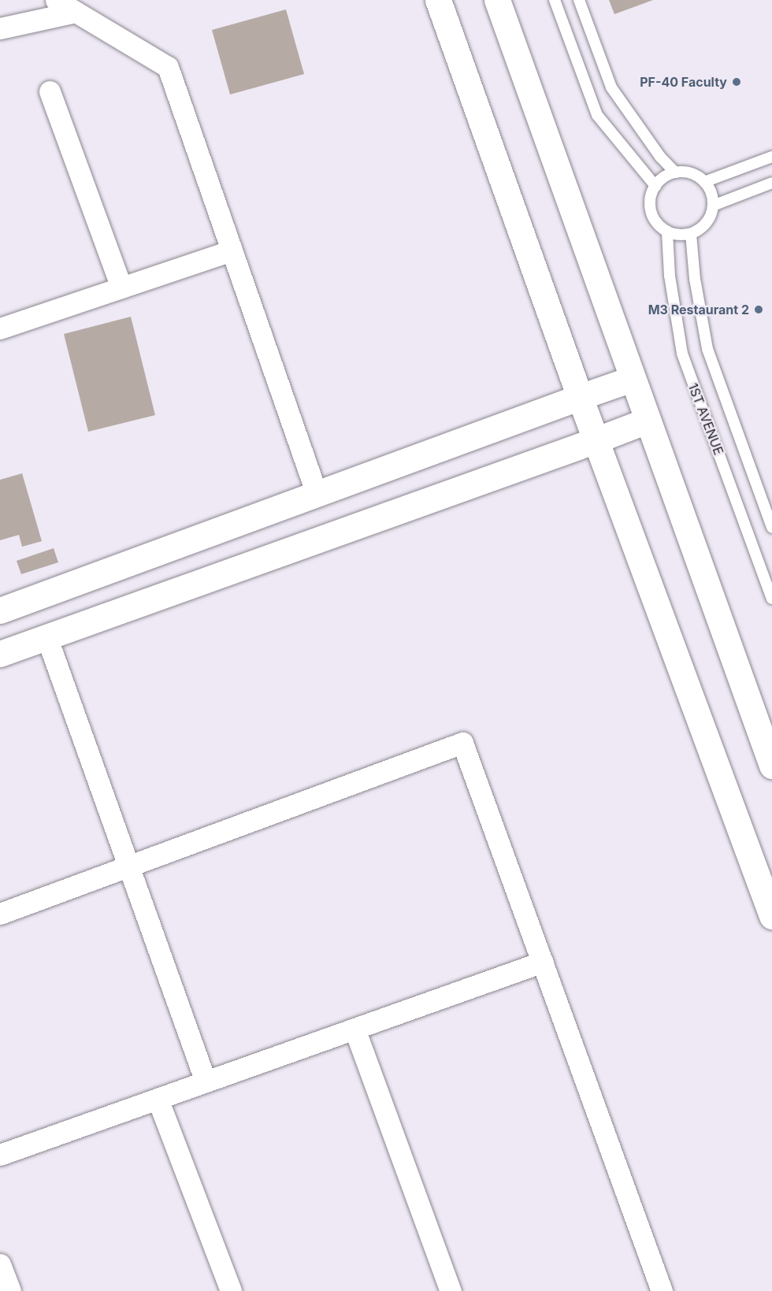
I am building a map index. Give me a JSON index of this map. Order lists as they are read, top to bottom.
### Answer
{
  "streets": {
    "lane": ["1ST AVENUE"]
  },
  "places": ["PF-40 Faculty", "M3 Restaurant 2"]
}
